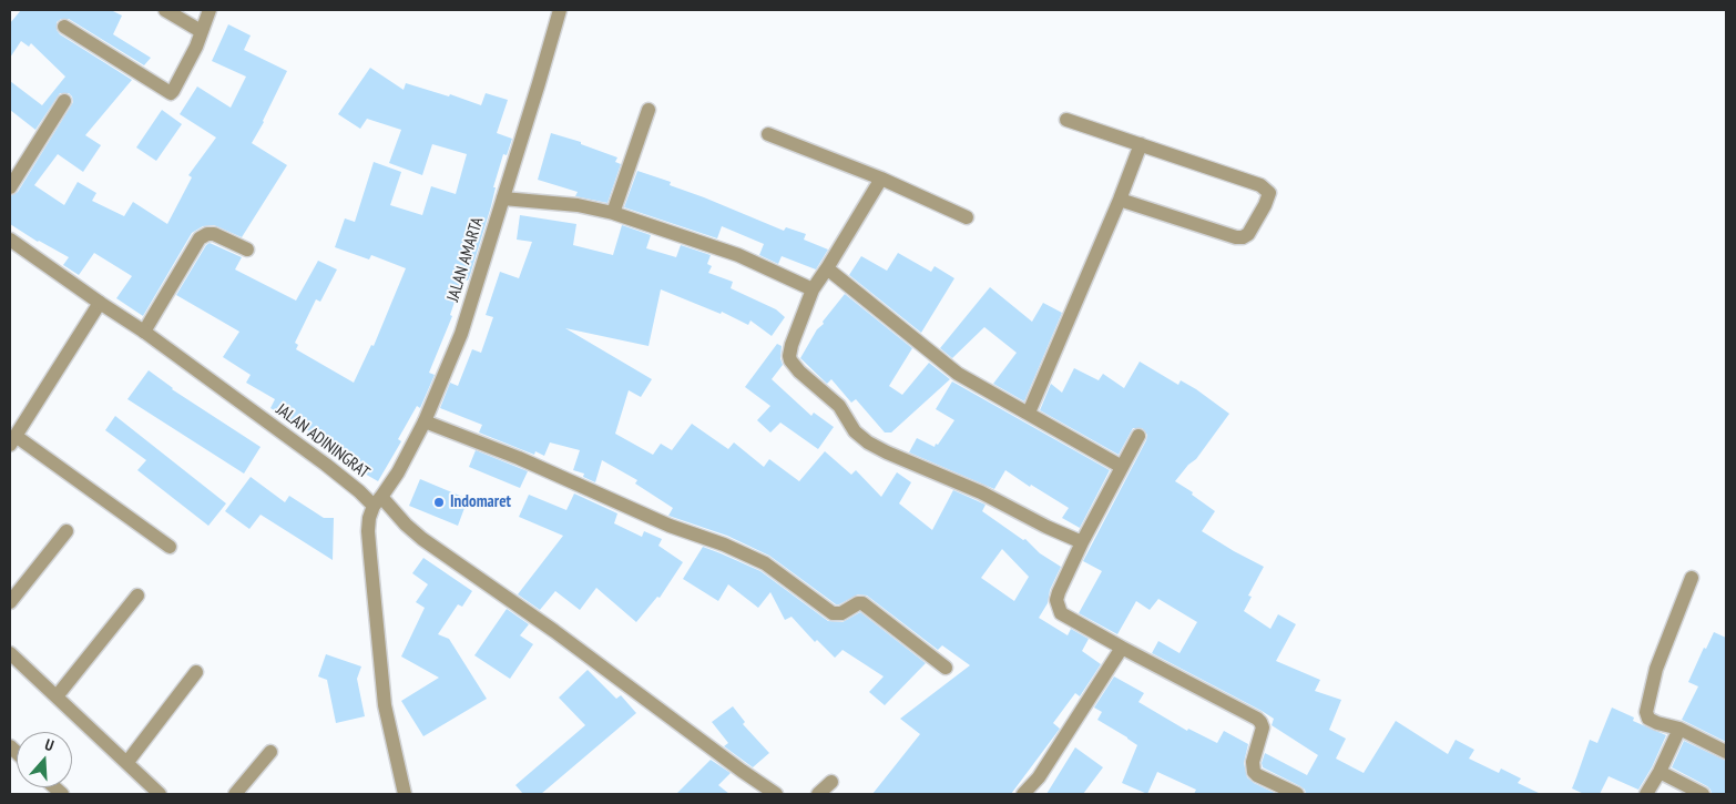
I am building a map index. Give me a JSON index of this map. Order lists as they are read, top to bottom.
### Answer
{
  "streets": {
    "street": ["JALAN AMARTA", "JALAN ADININGRAT"]
  },
  "crossings": [
    ["JALAN AMARTA", "JALAN ADININGRAT"]
  ],
  "places": ["Indomaret"],
  "north": "top"
}
